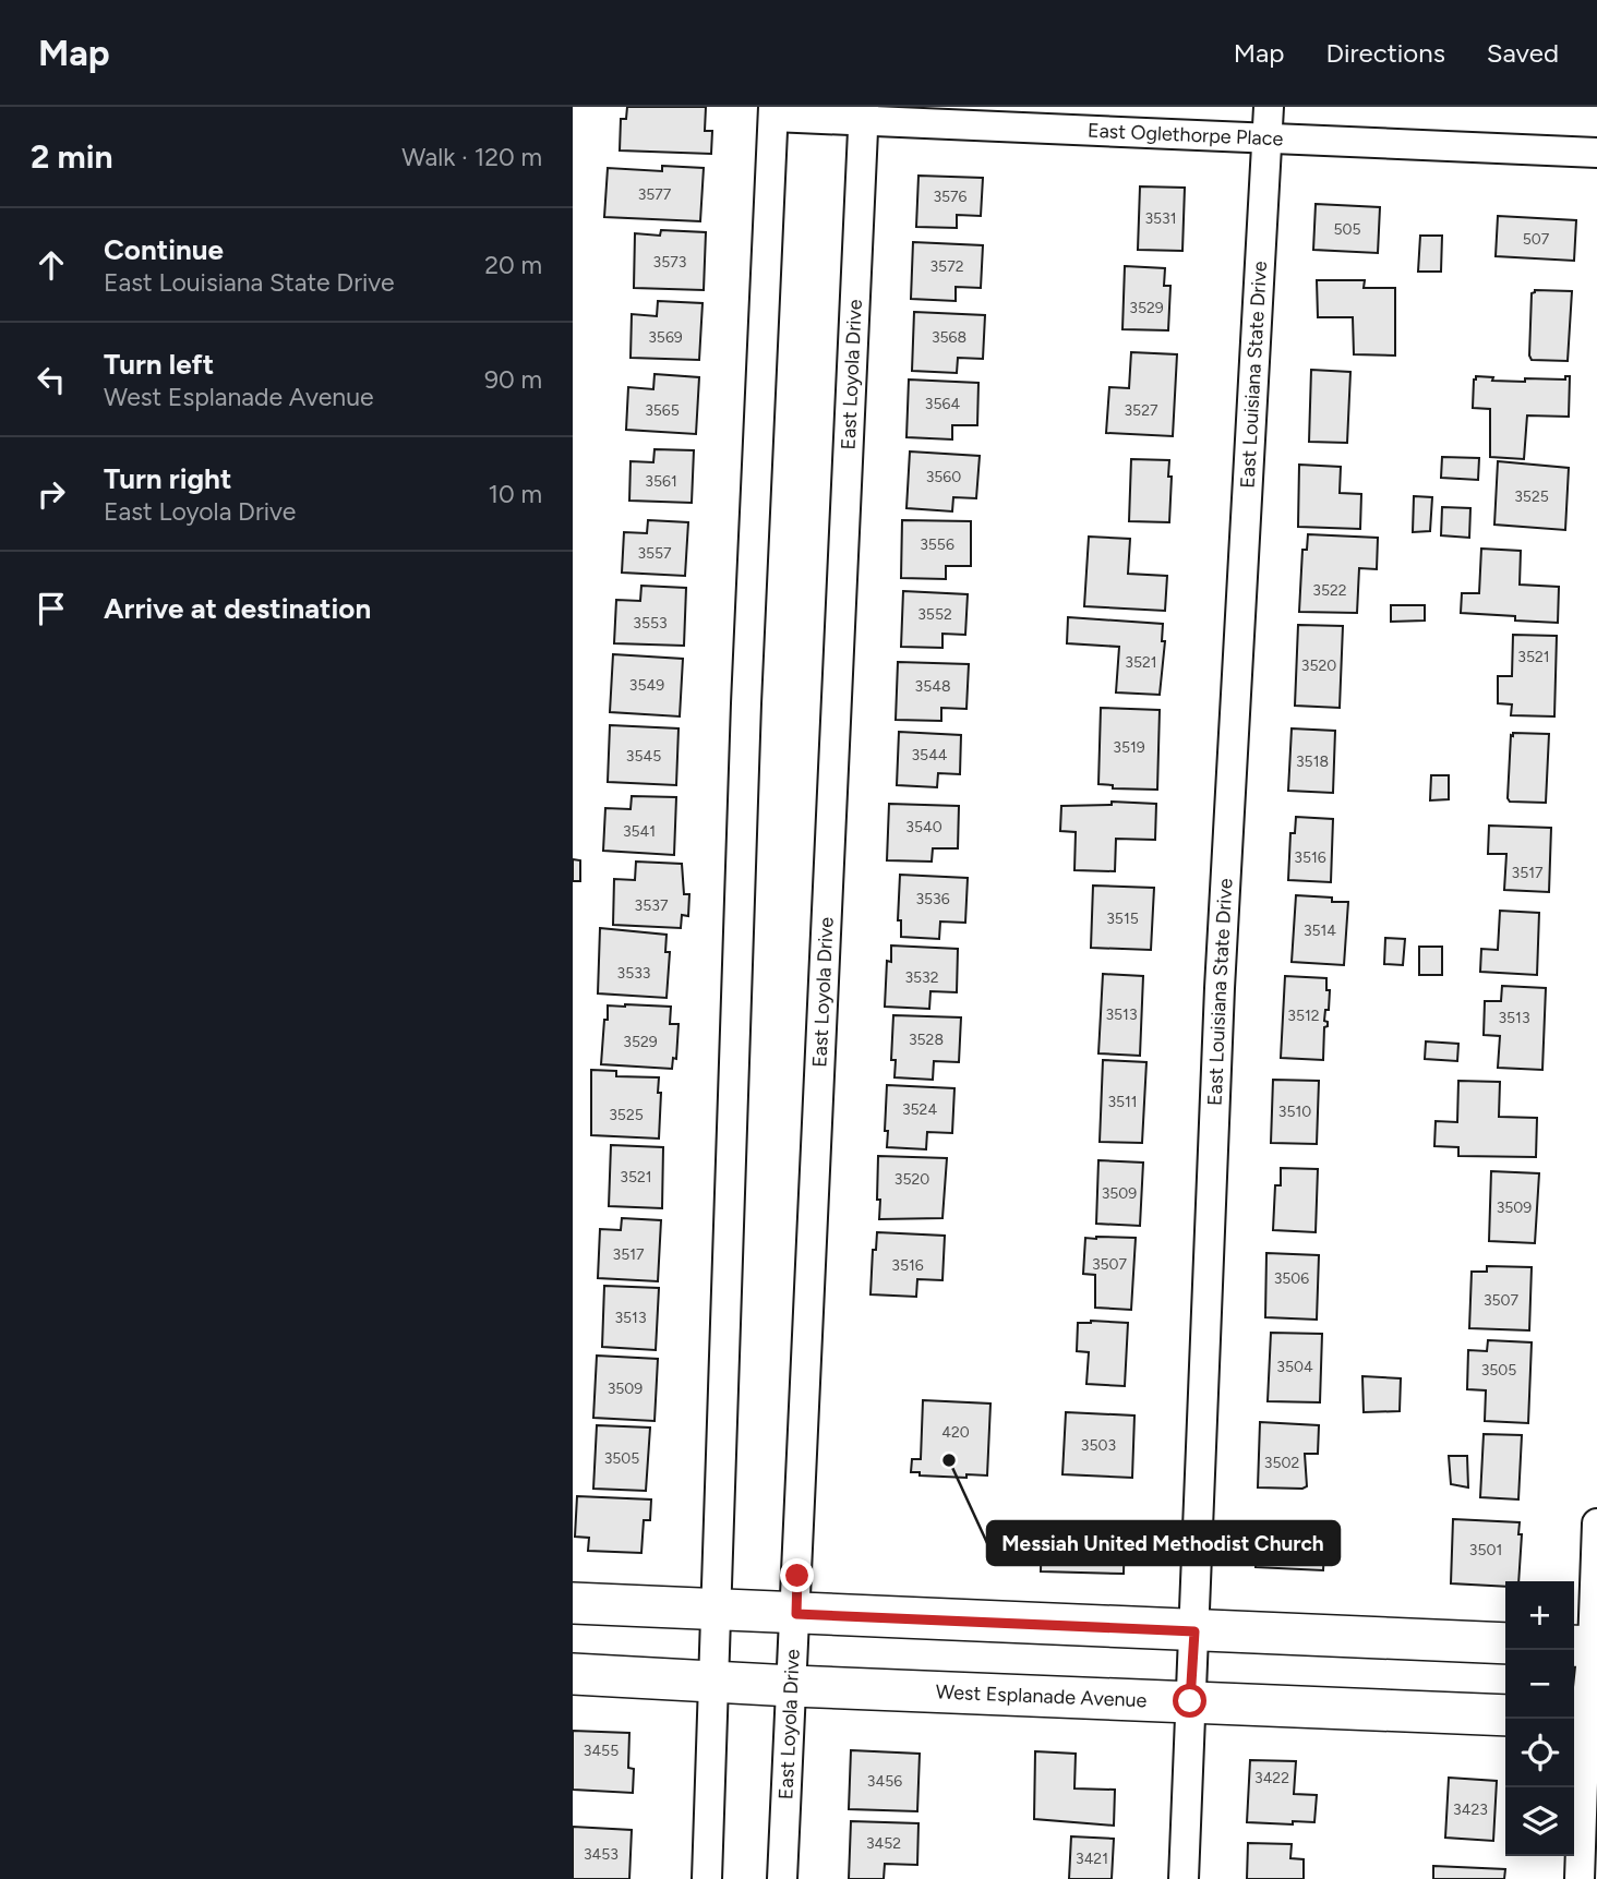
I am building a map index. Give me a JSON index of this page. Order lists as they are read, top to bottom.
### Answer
{
  "streets": {
    "main road": ["West Esplanade Avenue"],
    "street": ["East Oglethorpe Place", "East Loyola Drive", "East Louisiana State Drive"]
  },
  "crossings": [
    ["East Oglethorpe Place", "East Loyola Drive"],
    ["East Oglethorpe Place", "East Louisiana State Drive"],
    ["East Loyola Drive", "West Esplanade Avenue"],
    ["East Louisiana State Drive", "West Esplanade Avenue"]
  ],
  "places": ["Messiah United Methodist Church"],
  "house_numbers": [
    "3577",
    "3576",
    "3531",
    "505",
    "507",
    "3573",
    "3572",
    "3529",
    "3569",
    "3568",
    "3564",
    "3565",
    "3527",
    "3560",
    "3561",
    "3525",
    "3556",
    "3557",
    "3522",
    "3552",
    "3553",
    "3521",
    "3521",
    "3520",
    "3549",
    "3548",
    "3519",
    "3544",
    "3545",
    "3518",
    "3540",
    "3541",
    "3516",
    "3517",
    "3536",
    "3537",
    "3515",
    "3514",
    "3533",
    "3532",
    "3513",
    "3512",
    "3513",
    "3528",
    "3529",
    "3511",
    "3524",
    "3510",
    "3525",
    "3521",
    "3520",
    "3509",
    "3509",
    "3517",
    "3507",
    "3516",
    "3506",
    "3507",
    "3513",
    "3504",
    "3505",
    "3509",
    "420",
    "3503",
    "3505",
    "3502",
    "3501",
    "3455",
    "3422",
    "3456",
    "3423",
    "3452",
    "3453",
    "3421"
  ],
  "page": {
    "header": "Map",
    "nav": ["Map", "Directions", "Saved"],
    "heading": ["2 min", "Walk · 120 m"],
    "list": [
      ["Continue", "East Louisiana State Drive", "20 m"],
      ["Turn left", "West Esplanade Avenue", "90 m"],
      ["Turn right", "East Loyola Drive", "10 m"],
      "Arrive at destination"
    ],
    "map_buttons": ["+", "−"]
  }
}
